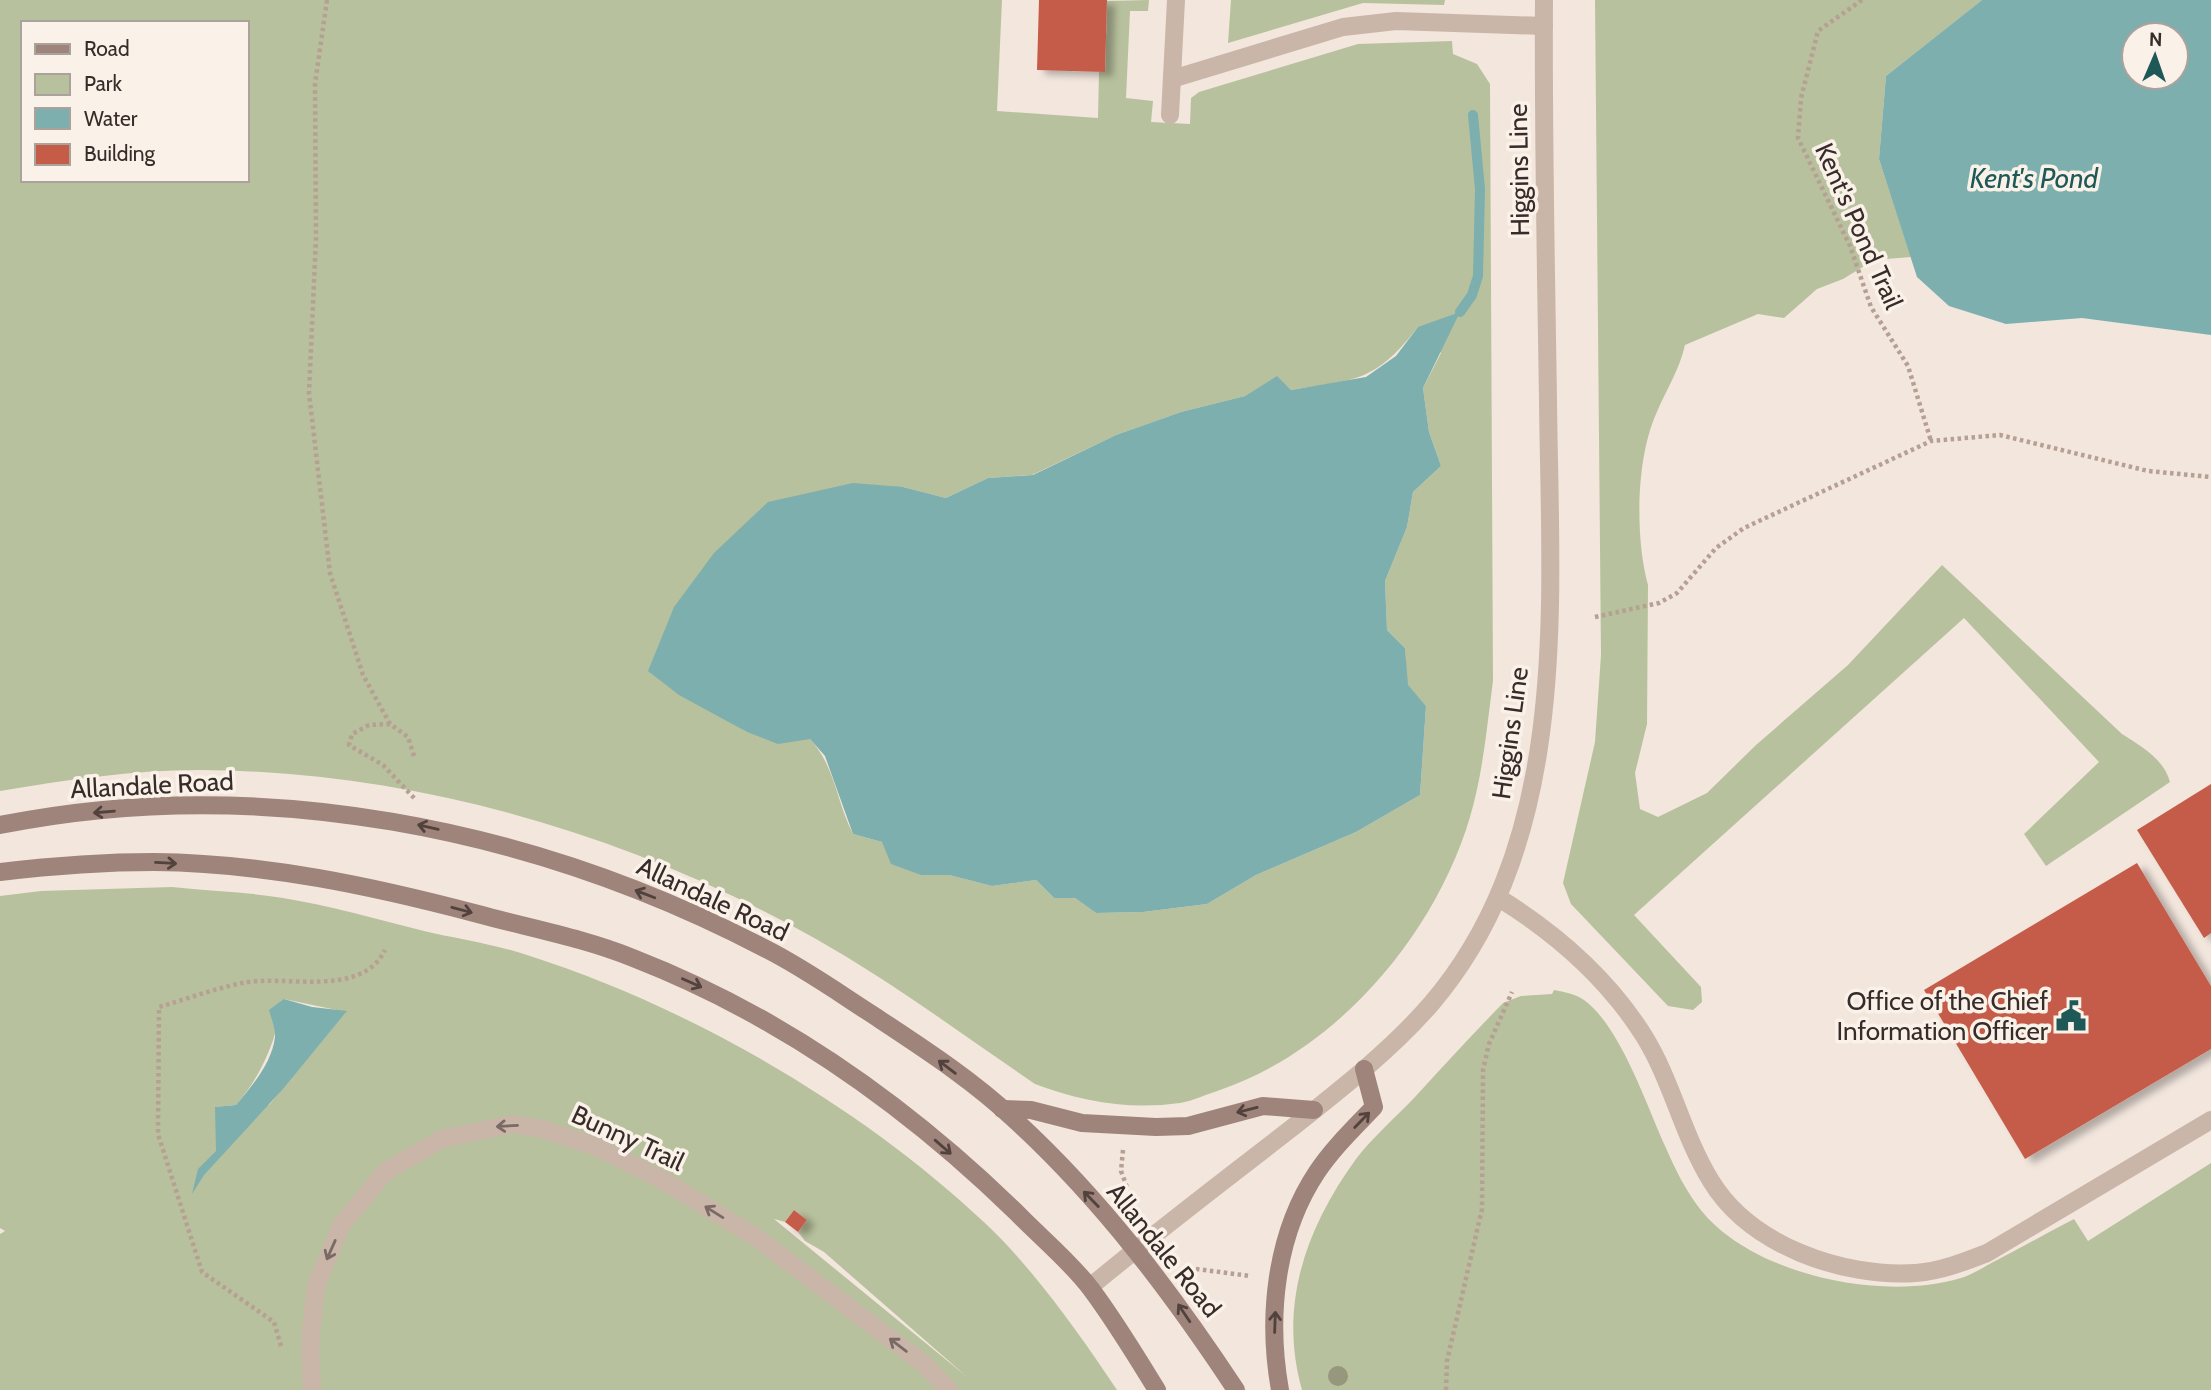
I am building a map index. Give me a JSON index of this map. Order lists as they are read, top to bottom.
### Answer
{
  "streets": {
    "main road": ["Allandale Road"],
    "street": ["Higgins Line", "Bunny Trail"],
    "path": ["Kent's Pond Trail"]
  },
  "crossings": [
    ["Higgins Line", "Allandale Road"]
  ],
  "water": ["Kent's Pond"],
  "places": {
    "public building": ["Office of the Chief Information Officer"]
  },
  "legend": [
    "Road",
    "Park",
    "Water",
    "Building"
  ],
  "north": "top"
}
